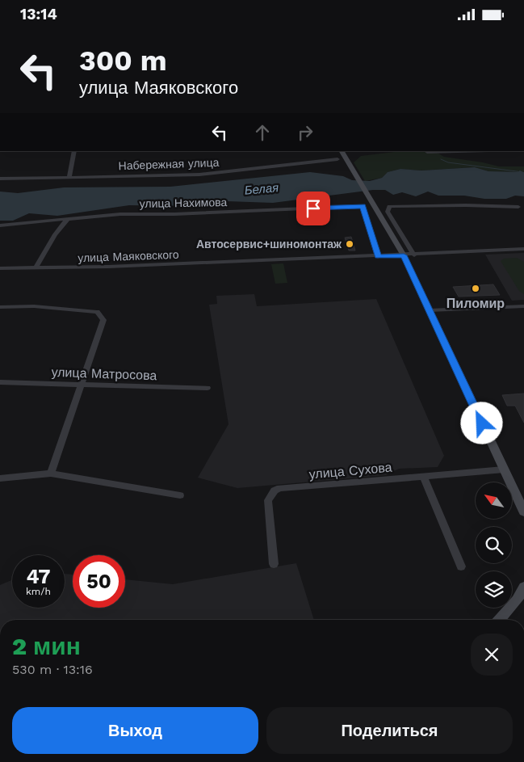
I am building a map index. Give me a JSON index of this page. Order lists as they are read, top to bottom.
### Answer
{
  "streets": {
    "street": [
      "Набережная улица",
      "улица Нахимова",
      "улица Маяковского",
      "улица Матросова",
      "улица Сухова"
    ]
  },
  "crossings": [
    ["улица Нахимова", "улица Маяковского"]
  ],
  "water": ["Белая"],
  "places": ["Автосервис+шиномонтаж", "Пиломир"],
  "north": "top left",
  "page": {
    "status": "13:14",
    "turn": ["300 m", "улица Маяковского"],
    "speed": "47 km/h",
    "limit": "50",
    "heading": ["2 мин", "530 m · 13:16"],
    "buttons": ["Выход", "Поделиться"]
  }
}
